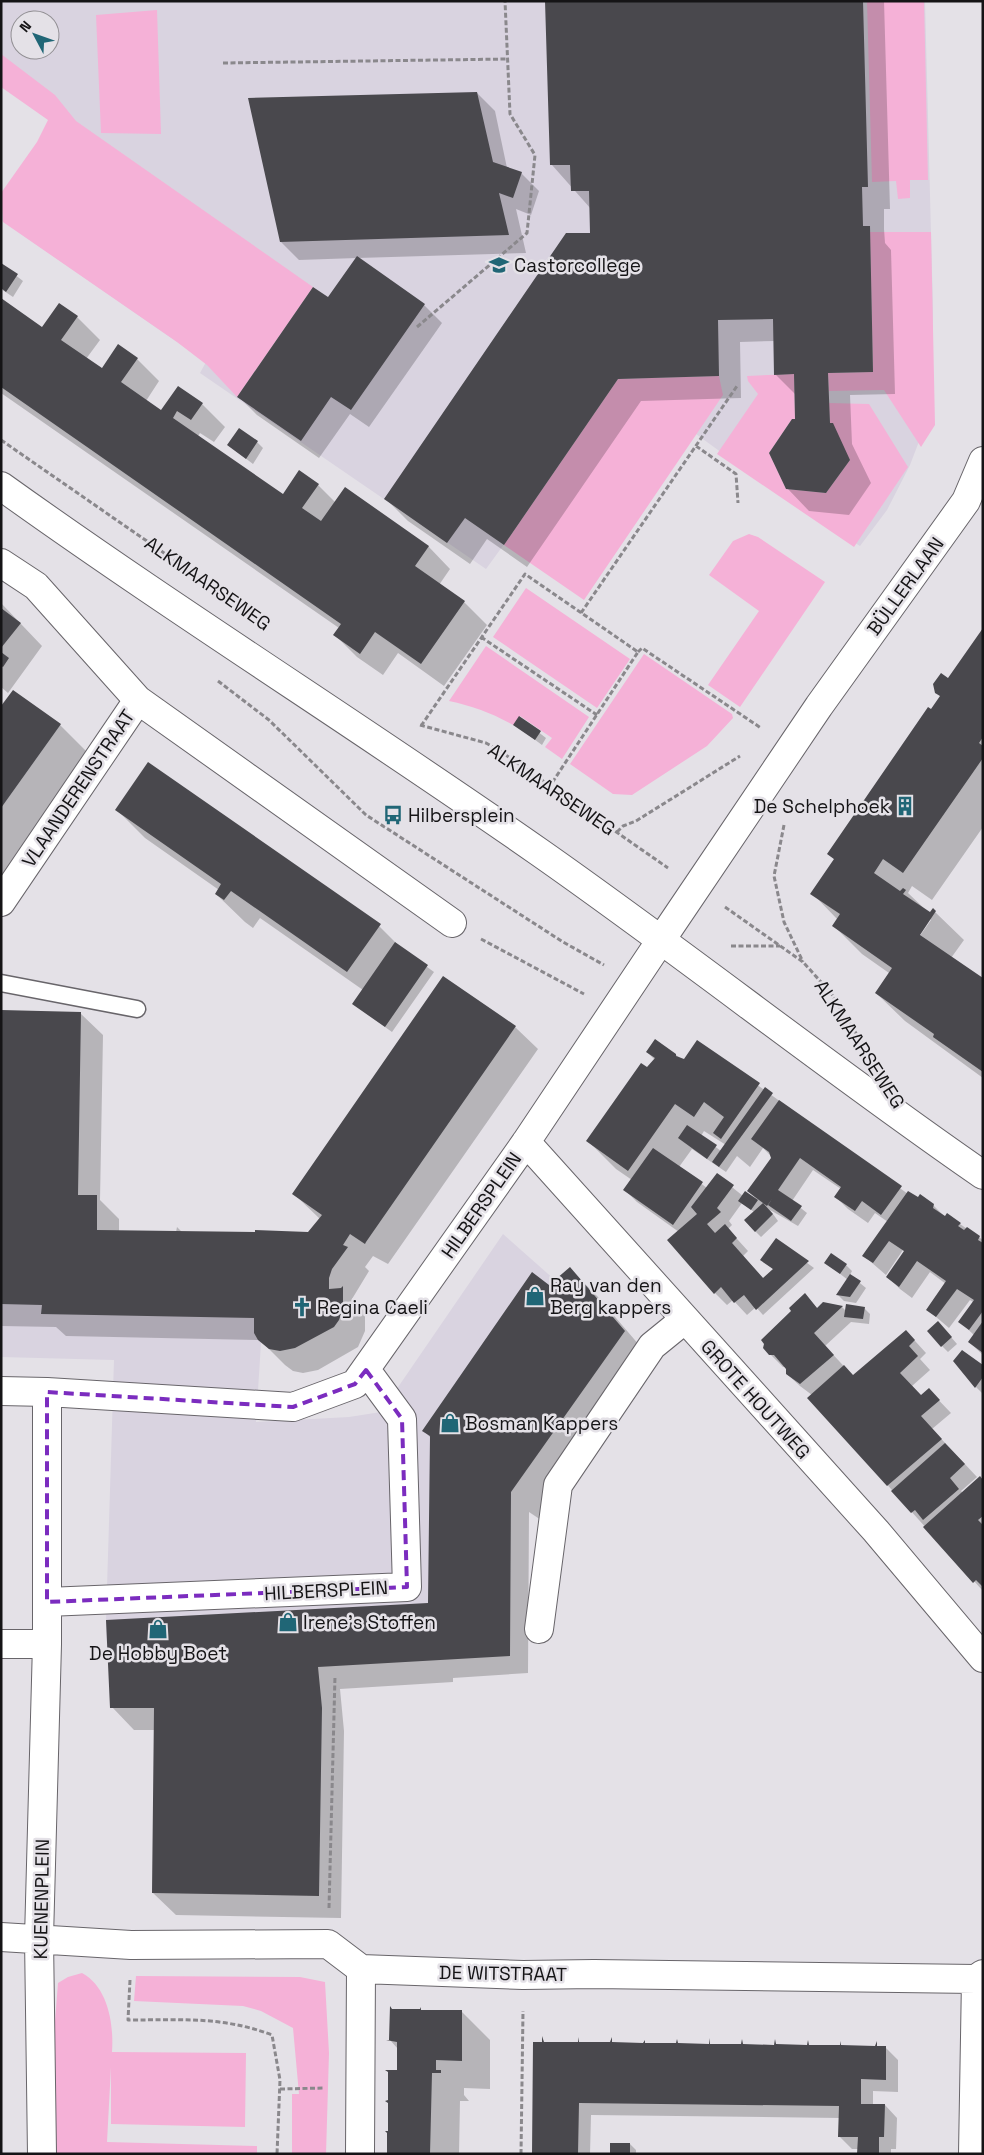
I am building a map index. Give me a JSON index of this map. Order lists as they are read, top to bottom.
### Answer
{
  "streets": {
    "street": [
      "ALKMAARSEWEG",
      "BÜLLERLAAN",
      "VLAANDERENSTRAAT",
      "HILBERSPLEIN",
      "GROTE HOUTWEG",
      "KUENENPLEIN",
      "DE WITSTRAAT"
    ]
  },
  "crossings": [
    ["ALKMAARSEWEG", "BÜLLERLAAN"],
    ["ALKMAARSEWEG", "HILBERSPLEIN"],
    ["BÜLLERLAAN", "HILBERSPLEIN"],
    ["HILBERSPLEIN", "GROTE HOUTWEG"]
  ],
  "places": {
    "school or university": ["Castorcollege"],
    "building": ["De Schelphoek"],
    "bus stop": ["Hilbersplein"],
    "shop": [
      "Ray van den Berg kappers",
      "Bosman Kappers",
      "Irene's Stoffen",
      "De Hobby Boet"
    ],
    "church": ["Regina Caeli"]
  },
  "north": "top left"
}
